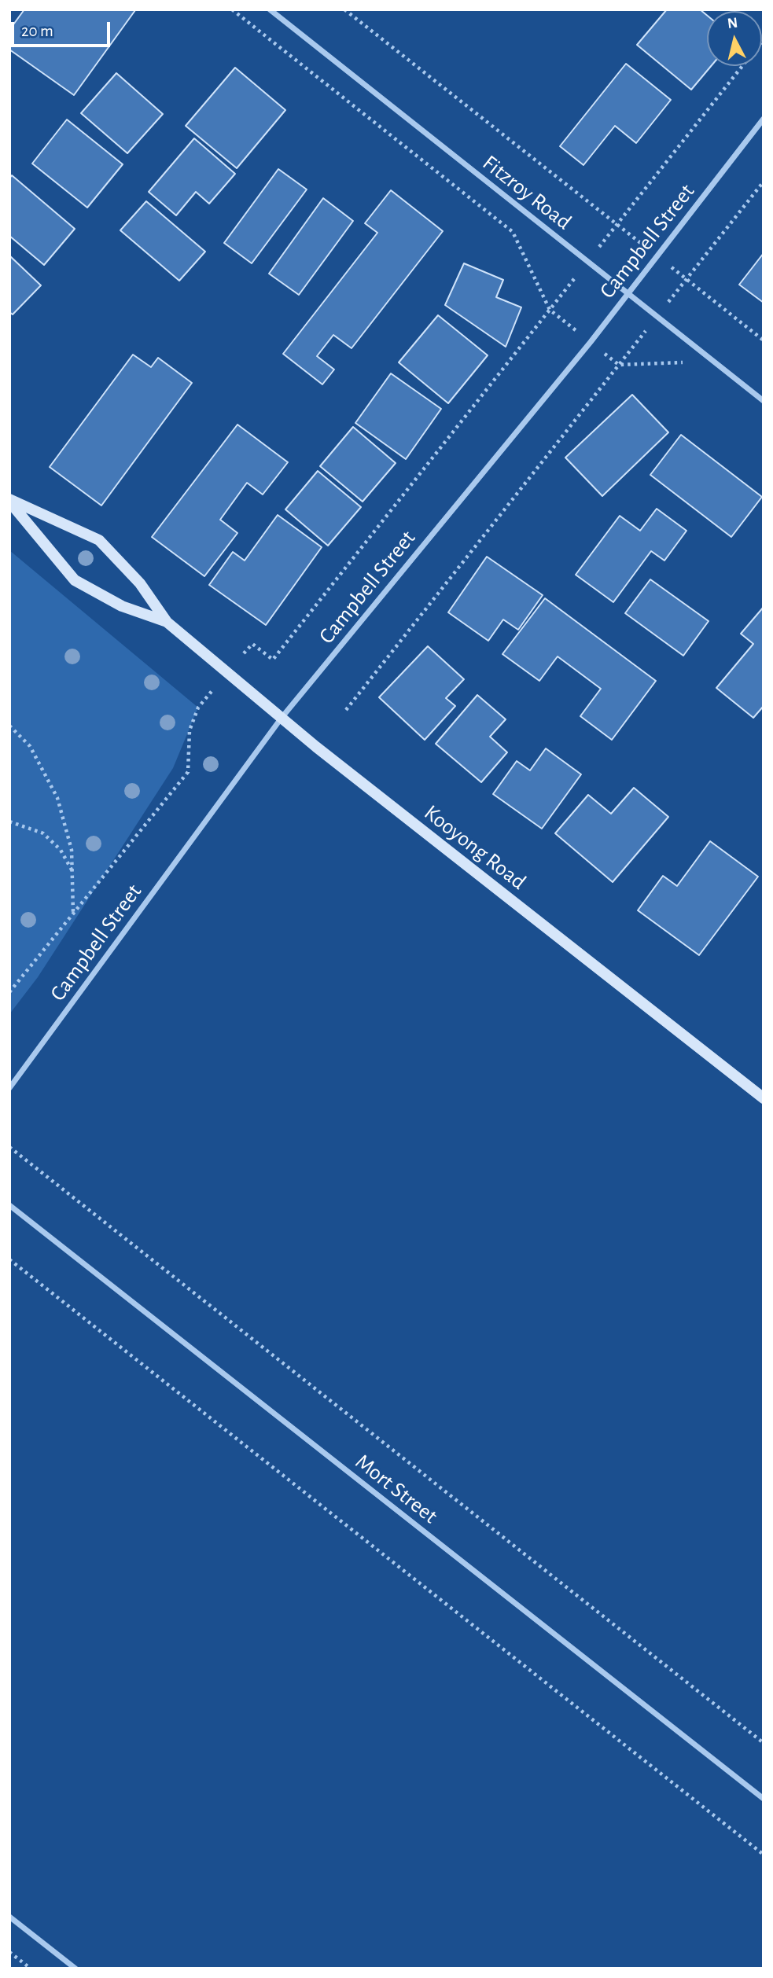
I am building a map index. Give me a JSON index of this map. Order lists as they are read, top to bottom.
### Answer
{
  "streets": {
    "street": [
      "Fitzroy Road",
      "Campbell Street",
      "Kooyong Road",
      "Mort Street"
    ]
  },
  "crossings": [
    ["Fitzroy Road", "Campbell Street"],
    ["Campbell Street", "Kooyong Road"]
  ],
  "scale_bar": "20 m",
  "north": "top"
}
